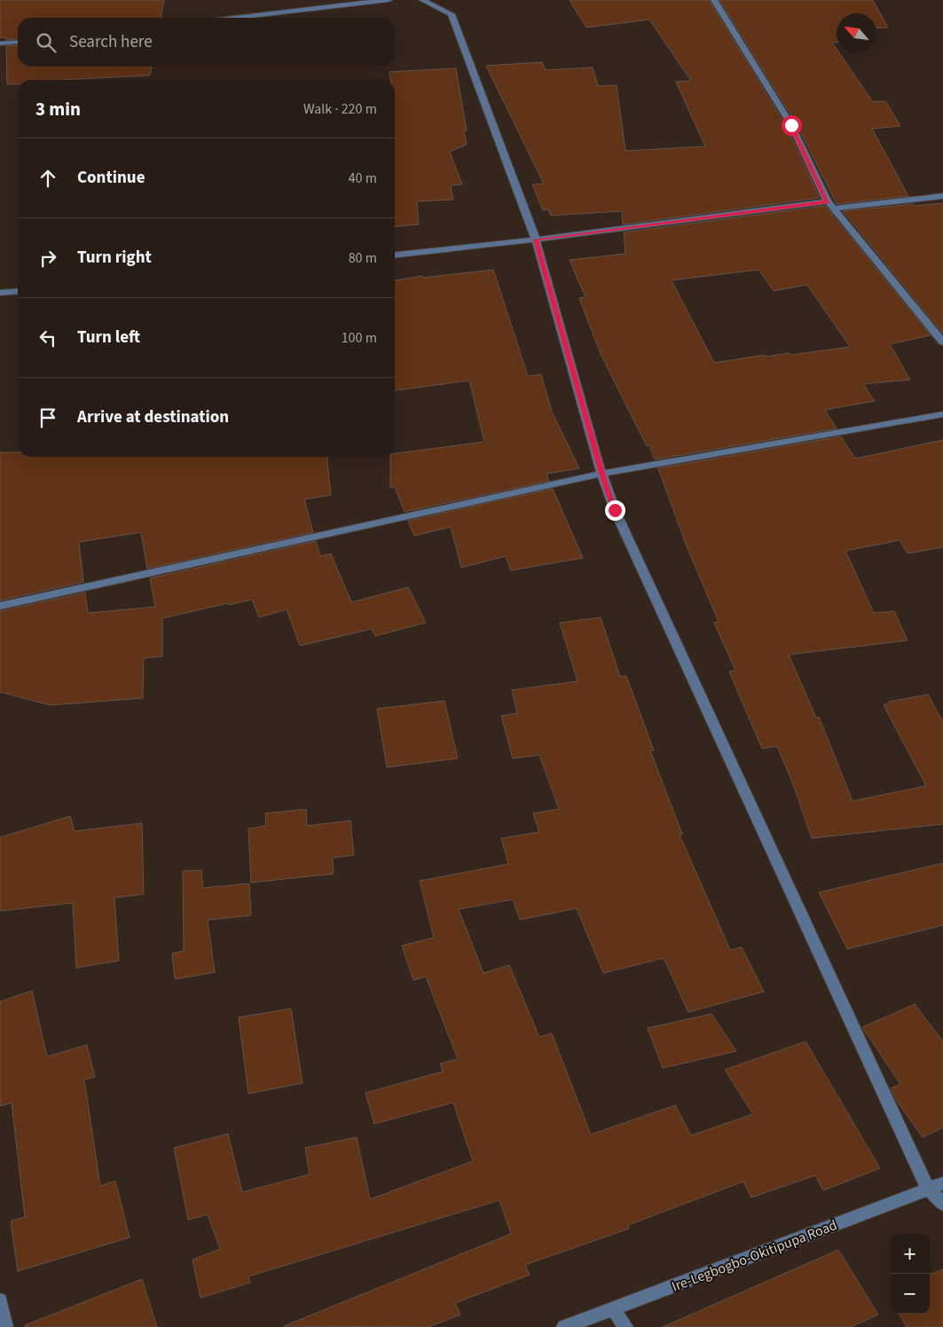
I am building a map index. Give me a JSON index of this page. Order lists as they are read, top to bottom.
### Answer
{
  "streets": {
    "street": ["Ire-Legbogbo-Okitipupa Road"]
  },
  "north": "top left",
  "page": {
    "search": "Search here",
    "heading": ["3 min", "Walk · 220 m"],
    "list": [
      ["Continue", "40 m"],
      ["Turn right", "80 m"],
      ["Turn left", "100 m"],
      "Arrive at destination"
    ],
    "map_buttons": ["+", "−"]
  }
}
